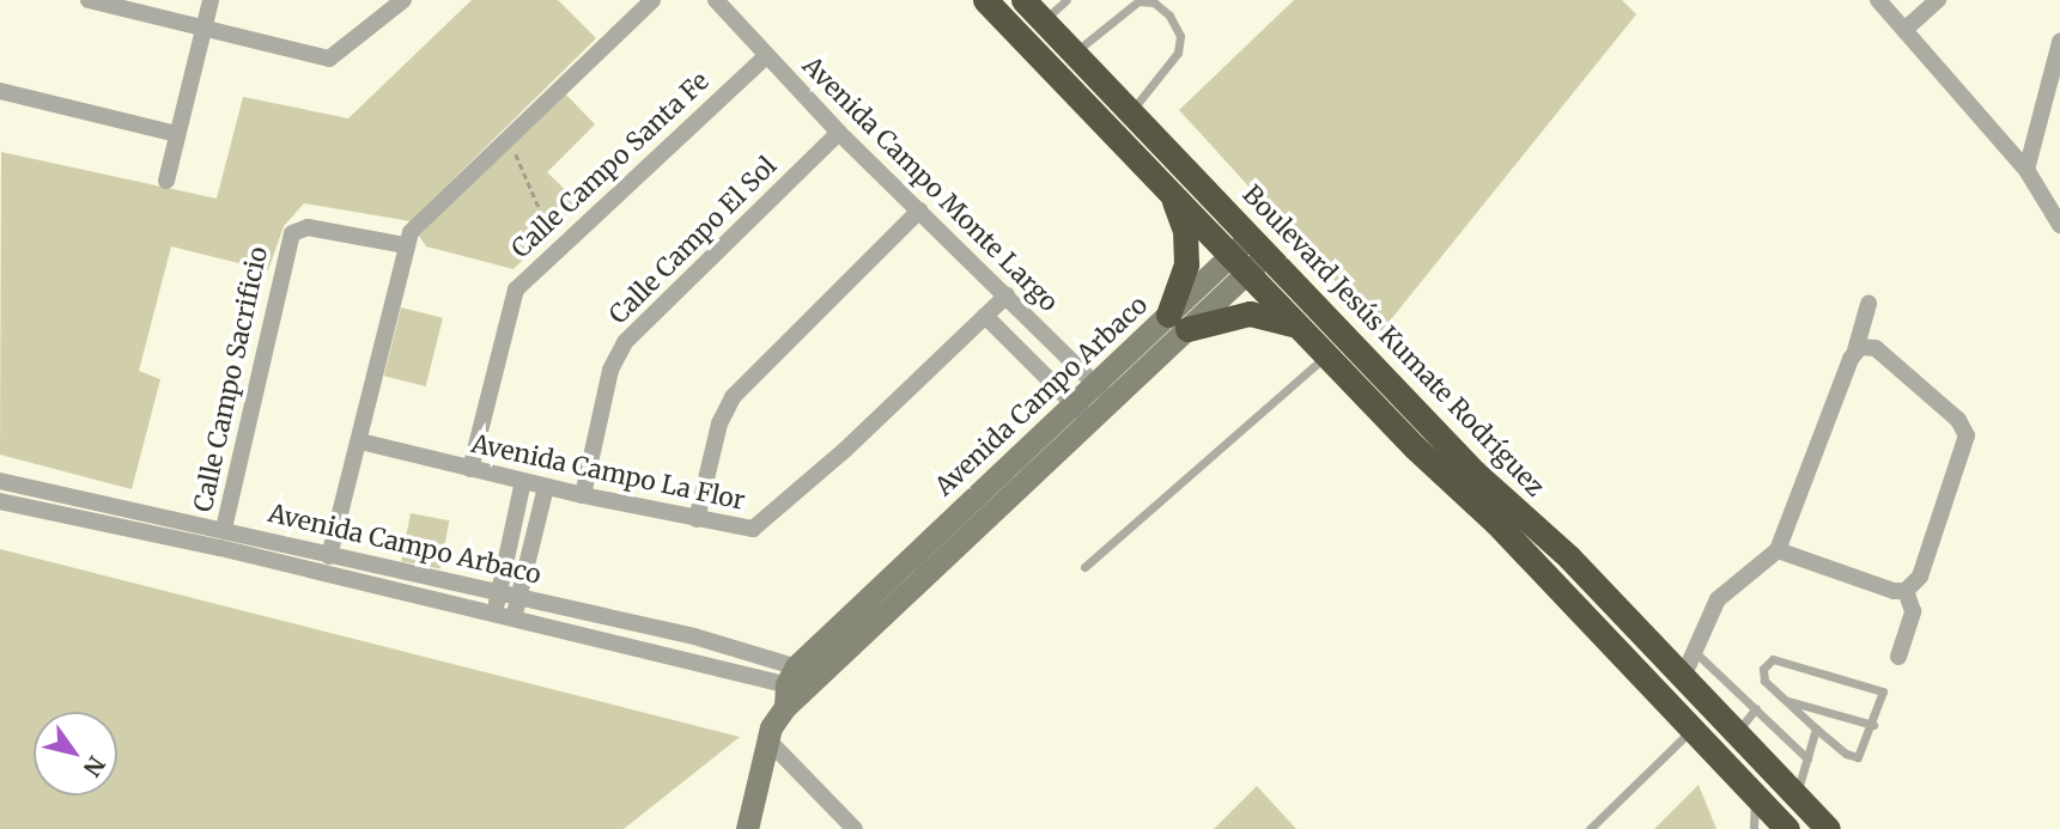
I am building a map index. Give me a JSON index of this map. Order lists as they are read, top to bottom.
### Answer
{
  "streets": {
    "highway": ["Boulevard Jesús Kumate Rodríguez"],
    "street": [
      "Calle Campo Santa Fe",
      "Avenida Campo Monte Largo",
      "Calle Campo El Sol",
      "Calle Campo Sacrificio",
      "Avenida Campo Arbaco",
      "Avenida Campo La Flor"
    ]
  },
  "crossings": [
    ["Calle Campo Santa Fe", "Avenida Campo Monte Largo"],
    ["Calle Campo Santa Fe", "Avenida Campo La Flor"],
    ["Avenida Campo Monte Largo", "Calle Campo El Sol"],
    ["Avenida Campo Monte Largo", "Avenida Campo Arbaco"],
    ["Avenida Campo Monte Largo", "Avenida Campo La Flor"],
    ["Calle Campo El Sol", "Avenida Campo La Flor"],
    ["Boulevard Jesús Kumate Rodríguez", "Avenida Campo Arbaco"],
    ["Calle Campo Sacrificio", "Avenida Campo Arbaco"]
  ],
  "north": "bottom right"
}
